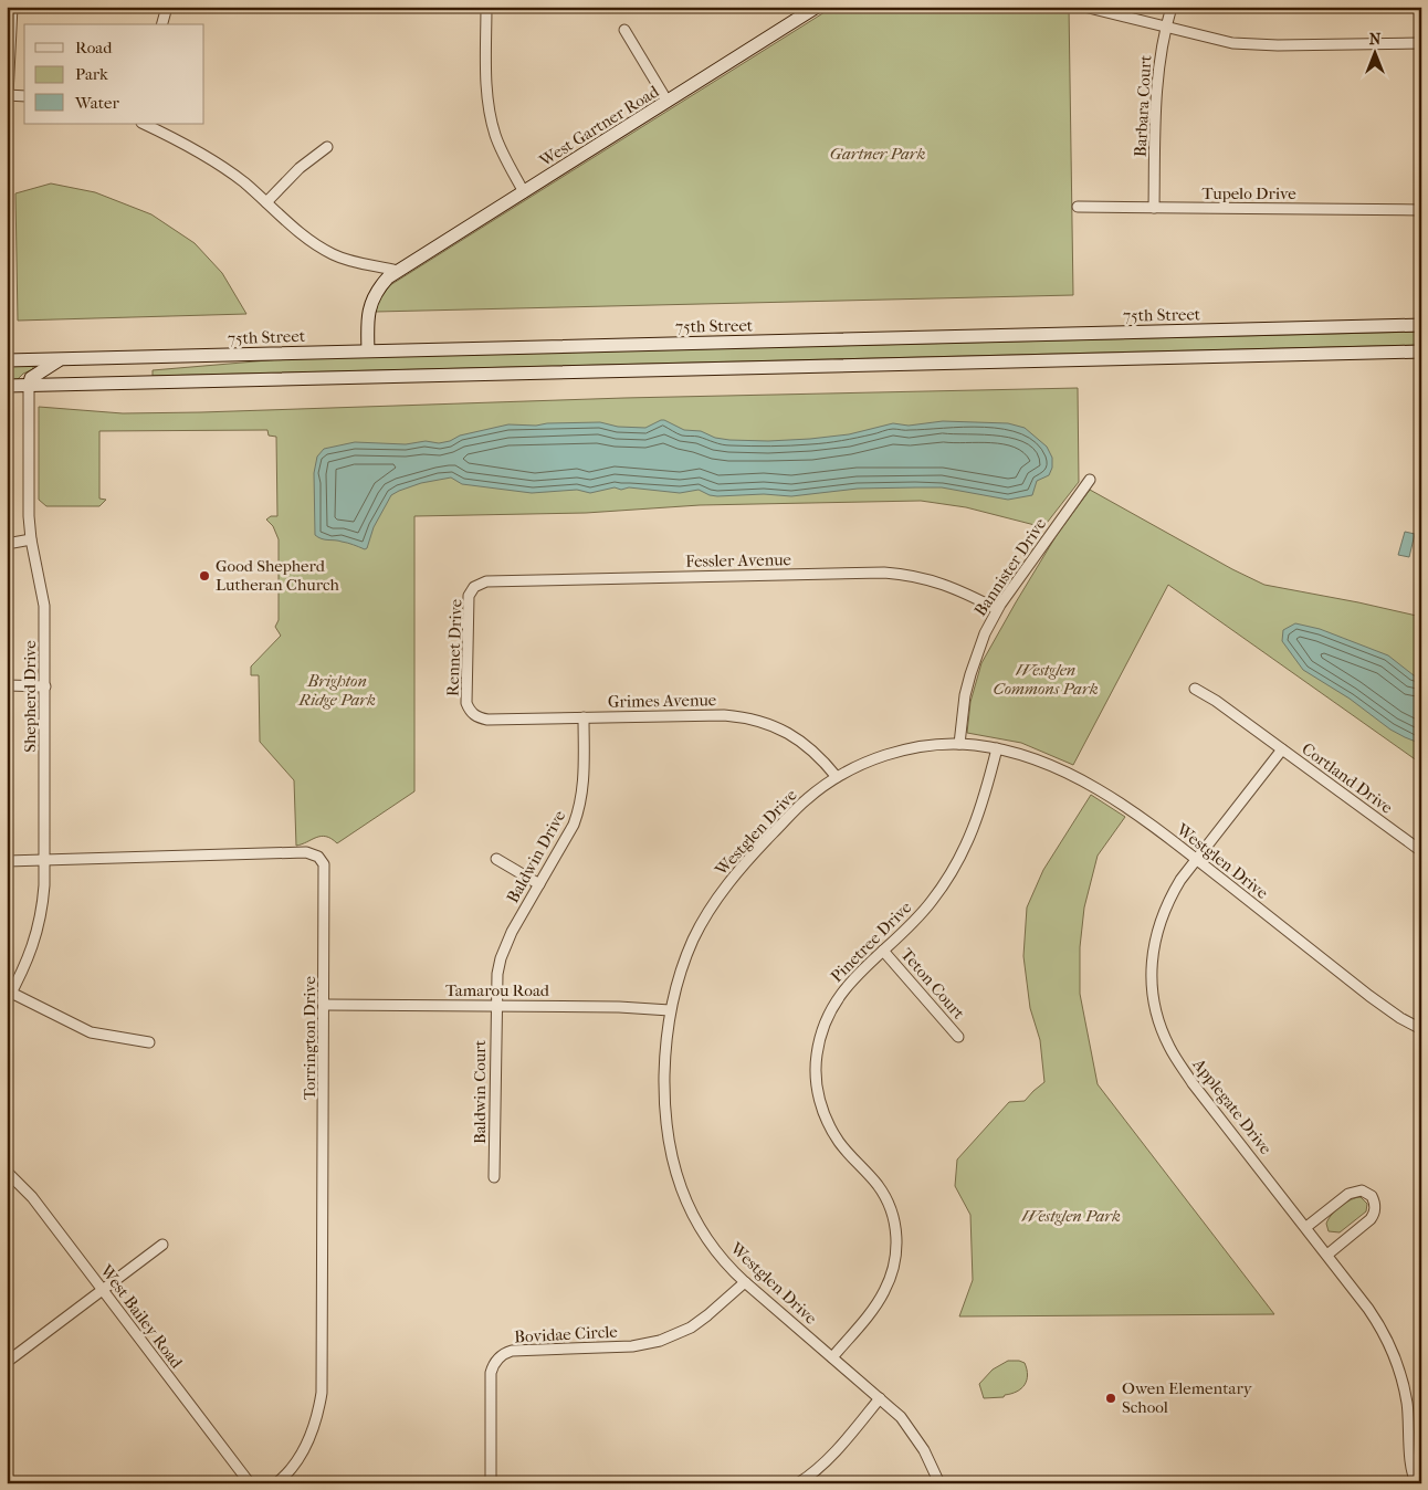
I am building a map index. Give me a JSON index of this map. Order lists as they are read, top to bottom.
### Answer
{
  "streets": {
    "main road": ["West Gartner Road", "75th Street"],
    "street": [
      "Barbara Court",
      "Tupelo Drive",
      "Fessler Avenue",
      "Bannister Drive",
      "Rennet Drive",
      "Shepherd Drive",
      "Grimes Avenue",
      "Cortland Drive",
      "Westglen Drive",
      "Baldwin Drive",
      "Pinetree Drive",
      "Teton Court",
      "Tamarou Road",
      "Torrington Drive",
      "Baldwin Court",
      "Applegate Drive",
      "West Bailey Road",
      "Bovidae Circle"
    ]
  },
  "crossings": [
    ["Barbara Court", "Tupelo Drive"],
    ["West Gartner Road", "75th Street"],
    ["Fessler Avenue", "Bannister Drive"],
    ["Fessler Avenue", "Rennet Drive"],
    ["Bannister Drive", "Westglen Drive"],
    ["Rennet Drive", "Grimes Avenue"],
    ["Shepherd Drive", "Torrington Drive"],
    ["Grimes Avenue", "Westglen Drive"],
    ["Grimes Avenue", "Baldwin Drive"],
    ["Cortland Drive", "Applegate Drive"],
    ["Westglen Drive", "Pinetree Drive"],
    ["Westglen Drive", "Tamarou Road"],
    ["Westglen Drive", "Applegate Drive"],
    ["Westglen Drive", "Bovidae Circle"],
    ["Baldwin Drive", "Tamarou Road"],
    ["Baldwin Drive", "Baldwin Court"],
    ["Pinetree Drive", "Teton Court"],
    ["Tamarou Road", "Torrington Drive"],
    ["Tamarou Road", "Baldwin Court"]
  ],
  "parks": [
    "Gartner Park",
    "Westglen Commons Park",
    "Brighton Ridge Park",
    "Westglen Park"
  ],
  "places": ["Good Shepherd Lutheran Church", "Owen Elementary School"],
  "legend": ["Road", "Park", "Water"],
  "north": "top"
}
